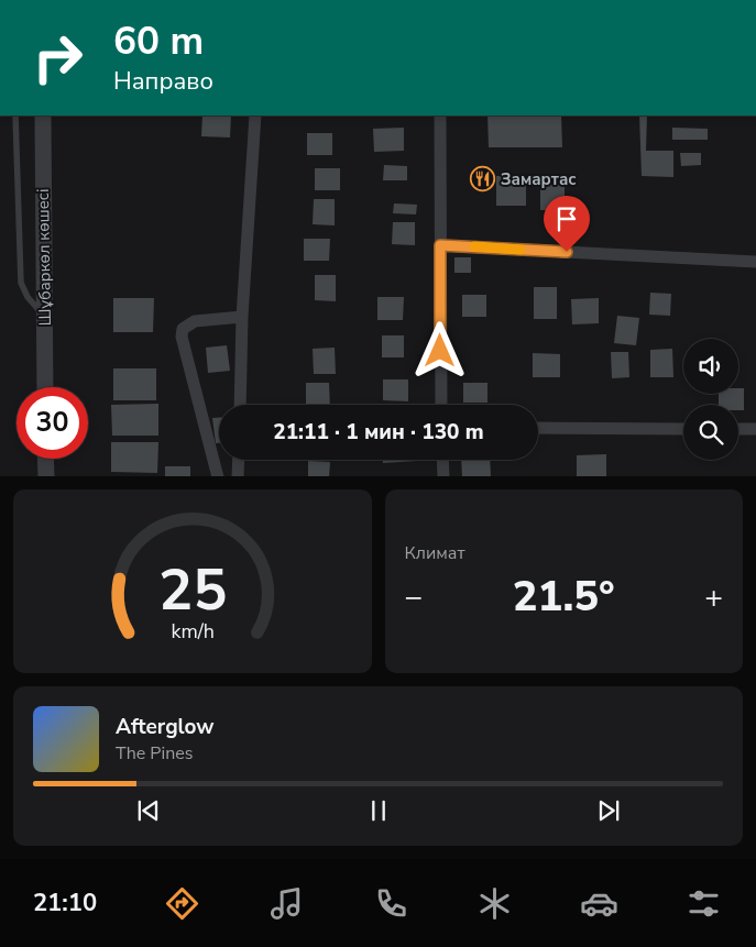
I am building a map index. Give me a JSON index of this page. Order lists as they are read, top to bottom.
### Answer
{
  "streets": {
    "street": ["Шұбаркөл көшесі"]
  },
  "places": {
    "restaurant": ["Замартас"]
  },
  "page": {
    "turn": ["60 m", "Направо"],
    "limit": "30",
    "trip": "21:11 · 1 мин · 130 m",
    "tile": "Климат",
    "heat": ["−", "21.5°", "+"],
    "song": ["Afterglow", "The Pines"],
    "tabs": "21:10",
    "gauge": ["25", "km/h"]
  }
}
